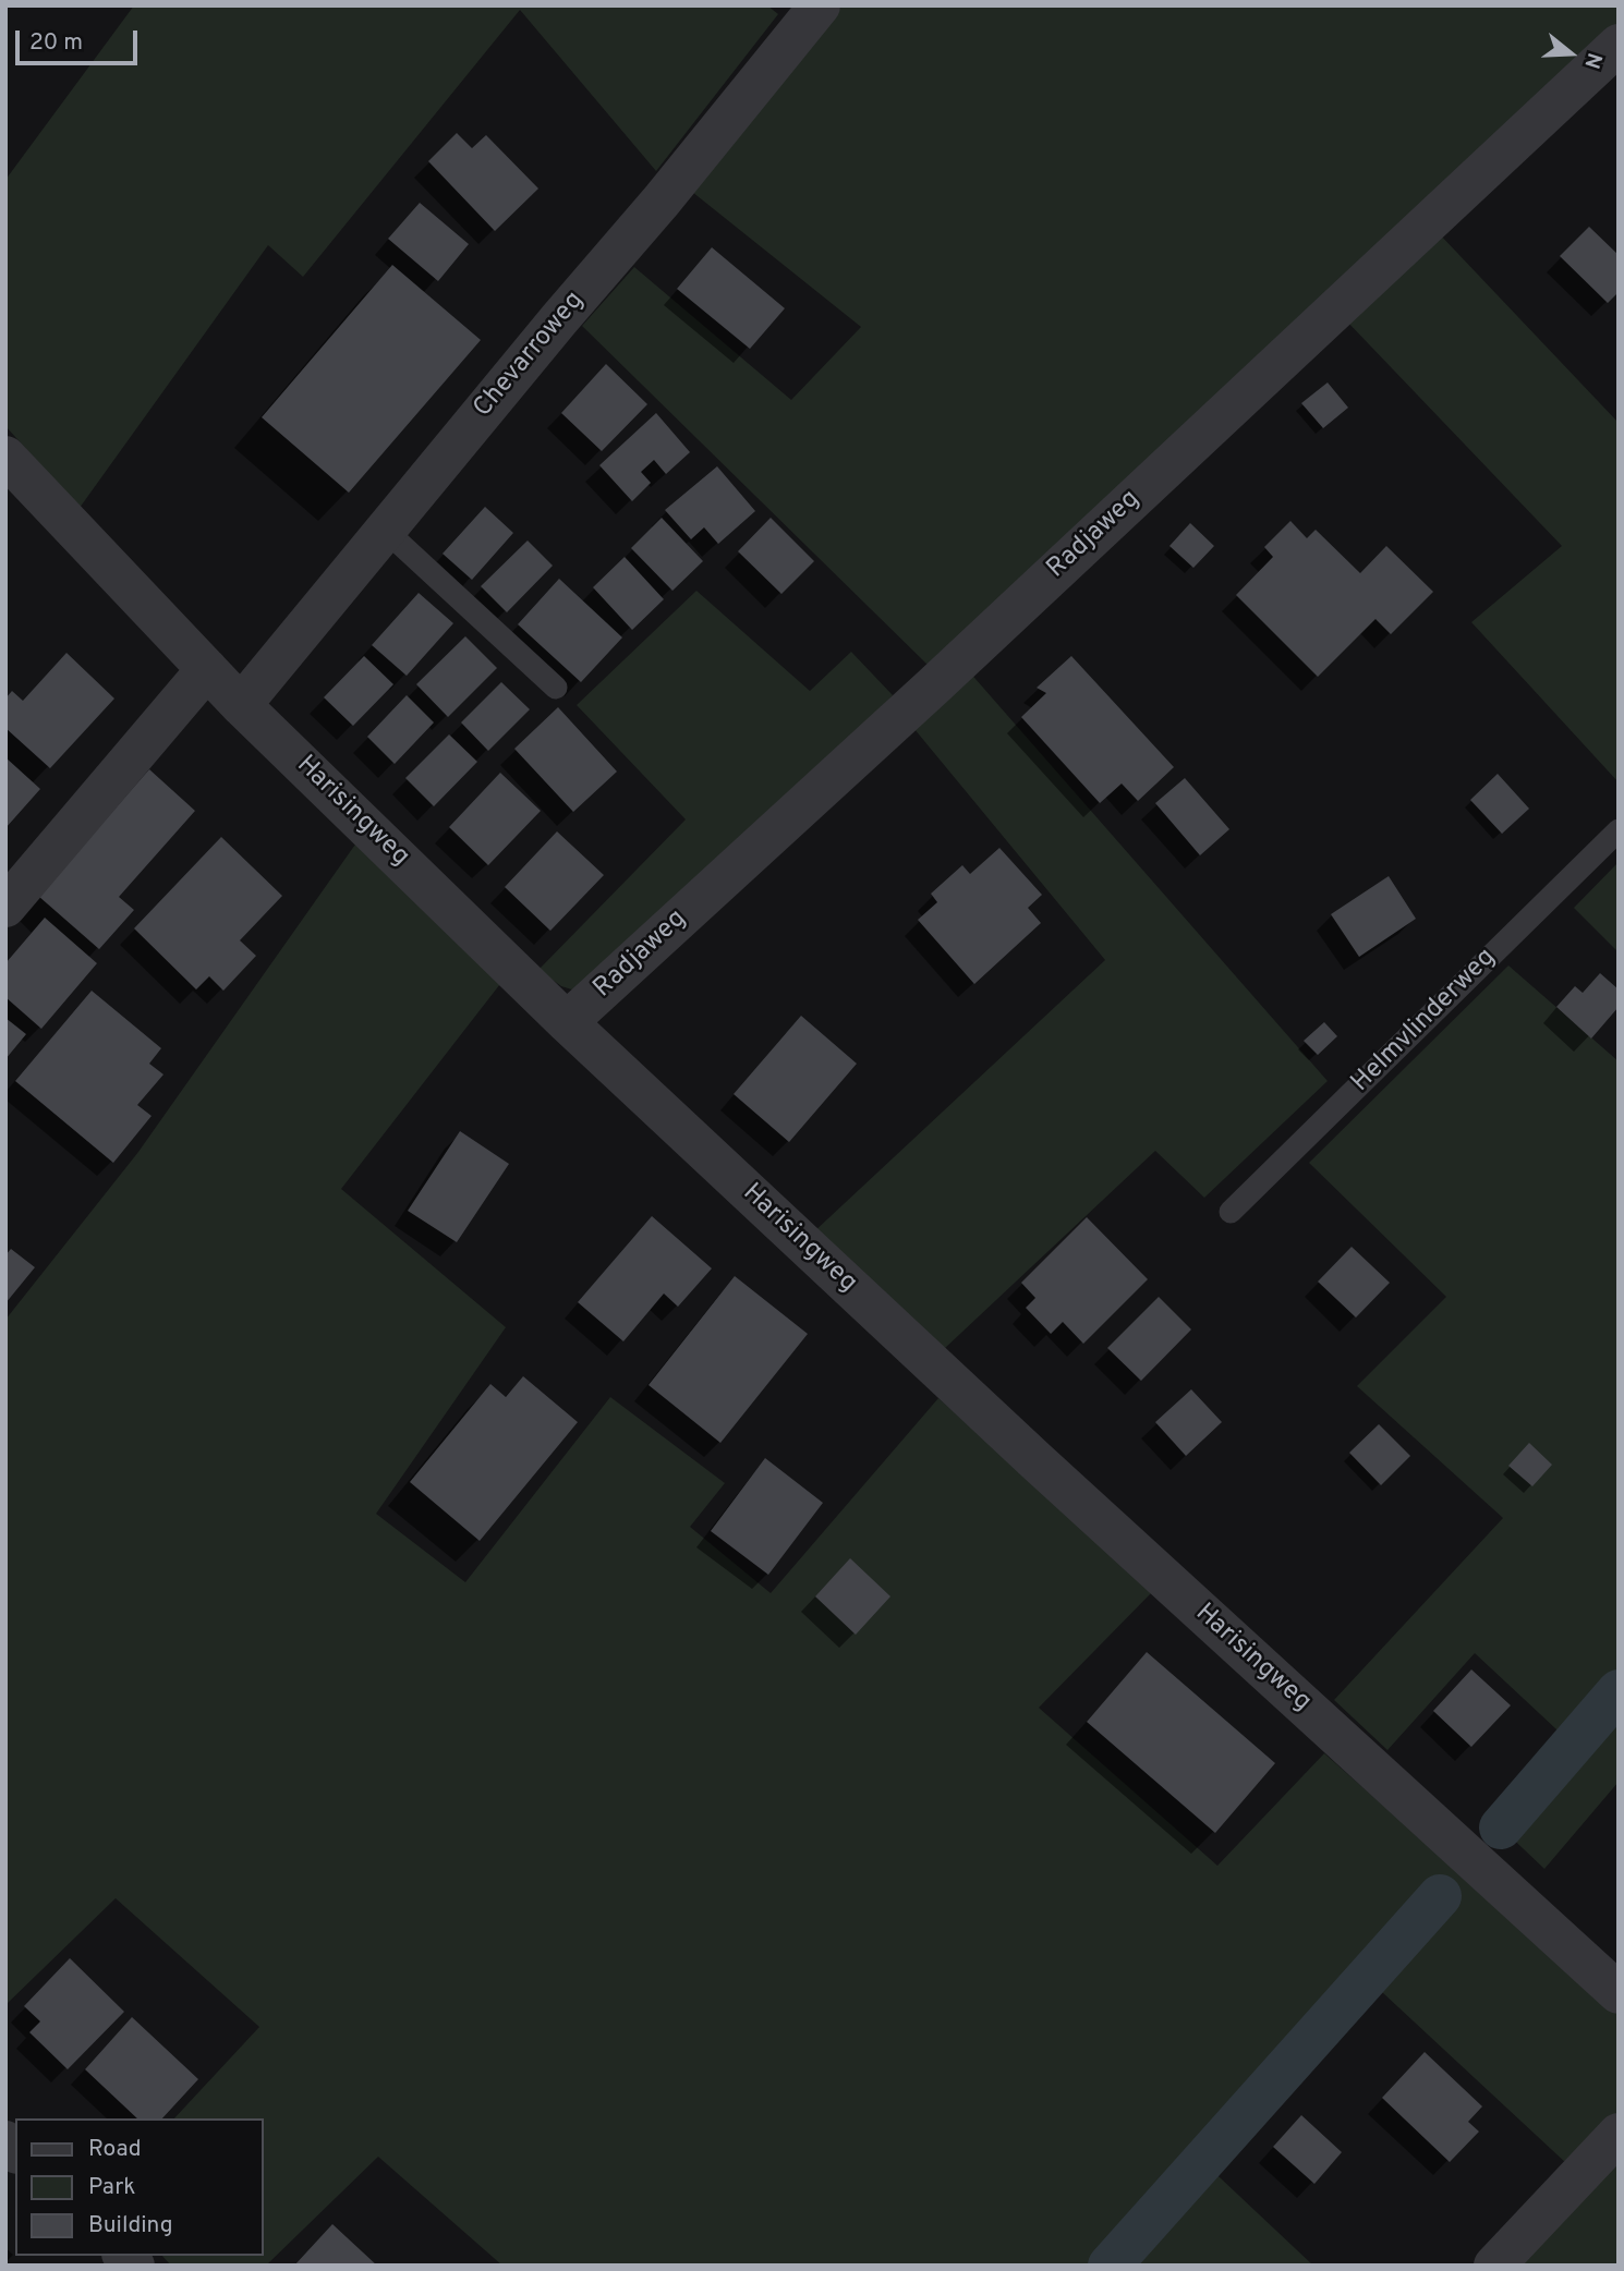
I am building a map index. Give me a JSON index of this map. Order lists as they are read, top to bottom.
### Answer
{
  "streets": {
    "street": ["Chevarroweg", "Radjaweg", "Harisingweg"],
    "lane": ["Helmvlinderweg"]
  },
  "crossings": [
    ["Chevarroweg", "Harisingweg"],
    ["Radjaweg", "Harisingweg"]
  ],
  "legend": ["Road", "Park", "Building"],
  "scale_bar": "20 m",
  "north": "right"
}
